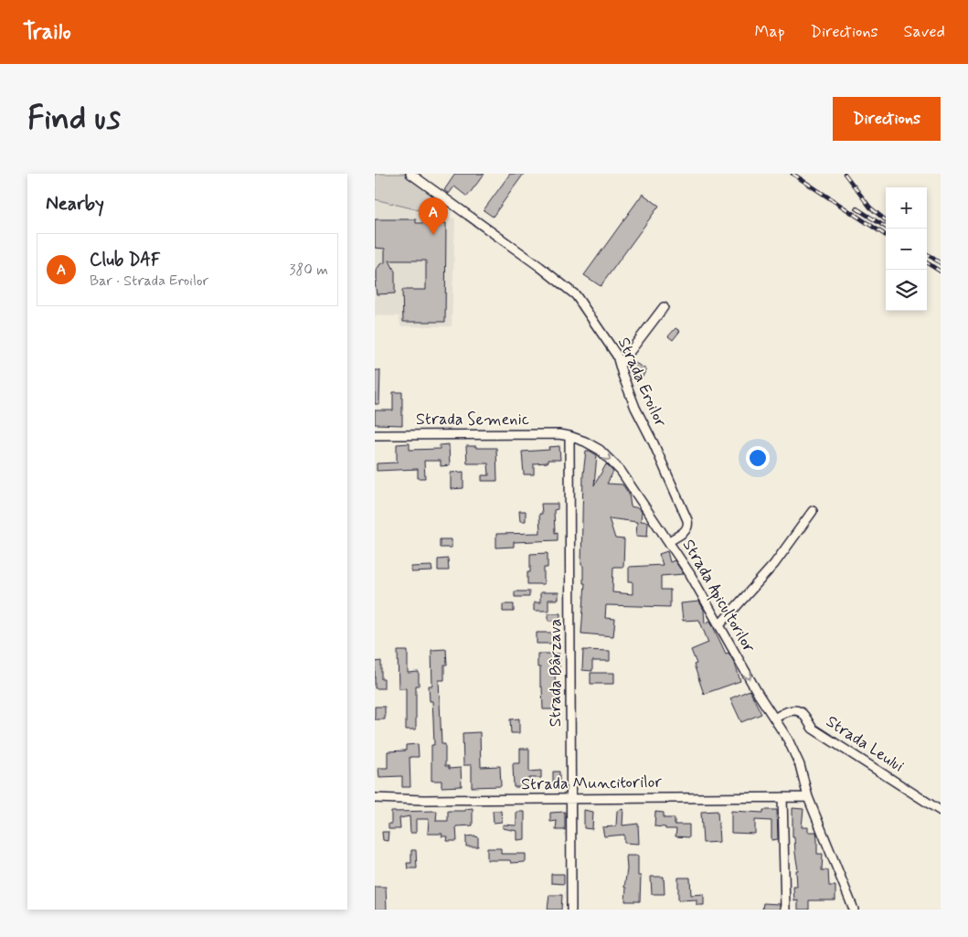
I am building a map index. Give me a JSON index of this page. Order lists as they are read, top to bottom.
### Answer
{
  "streets": {
    "street": [
      "Strada Eroilor",
      "Strada Semenic",
      "Strada Apicultorilor",
      "Strada Bârzava",
      "Strada Leului",
      "Strada Muncitorilor"
    ]
  },
  "crossings": [
    ["Strada Eroilor", "Strada Apicultorilor"],
    ["Strada Semenic", "Strada Apicultorilor"],
    ["Strada Semenic", "Strada Bârzava"],
    ["Strada Apicultorilor", "Strada Bârzava"],
    ["Strada Apicultorilor", "Strada Leului"],
    ["Strada Apicultorilor", "Strada Muncitorilor"],
    ["Strada Bârzava", "Strada Muncitorilor"]
  ],
  "one_way": ["Strada Apicultorilor"],
  "page": {
    "header": "Trailo",
    "nav": ["Map", "Directions", "Saved"],
    "buttons": "Directions",
    "title": "Find us",
    "heading": "Nearby",
    "map_buttons": ["+", "−"],
    "pins": "A",
    "list": [
      {
        "mark": "A",
        "name": "Club DAF",
        "note": "Bar · Strada Eroilor",
        "value": "380 m"
      }
    ]
  }
}
